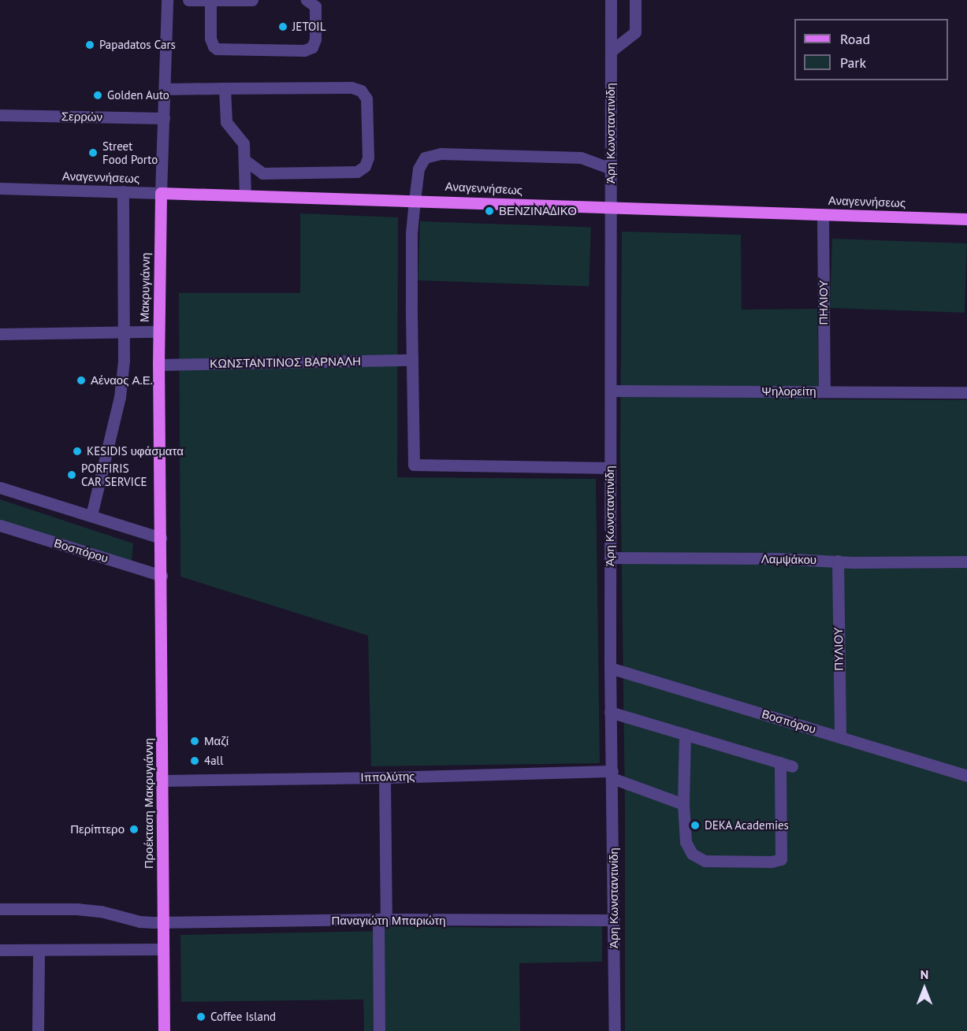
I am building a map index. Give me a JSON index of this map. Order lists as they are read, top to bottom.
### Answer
{
  "streets": {
    "main road": ["Αναγεννήσεως", "Μακρυγιάννη", "Προέκταση Μακρυγιάννη"],
    "street": [
      "Σερρών",
      "Άρη Κωνσταντινίδη",
      "ΠΗΛΙΟΥ",
      "ΚΩΝΣΤΑΝΤΙΝΟΣ ΒΑΡΝΑΛΗ",
      "Ψηλορείτη",
      "Βοσπόρου",
      "Λαμψάκου",
      "ΠΥΛΙΟΥ",
      "Ιππολύτης",
      "Παναγιώτη Μπαριώτη"
    ]
  },
  "crossings": [
    ["Σερρών", "Μακρυγιάννη"],
    ["Άρη Κωνσταντινίδη", "Αναγεννήσεως"],
    ["Άρη Κωνσταντινίδη", "Ψηλορείτη"],
    ["Άρη Κωνσταντινίδη", "Βοσπόρου"],
    ["Άρη Κωνσταντινίδη", "Λαμψάκου"],
    ["Άρη Κωνσταντινίδη", "Ιππολύτης"],
    ["Άρη Κωνσταντινίδη", "Παναγιώτη Μπαριώτη"],
    ["Αναγεννήσεως", "Μακρυγιάννη"],
    ["Αναγεννήσεως", "ΠΗΛΙΟΥ"],
    ["Μακρυγιάννη", "ΚΩΝΣΤΑΝΤΙΝΟΣ ΒΑΡΝΑΛΗ"],
    ["Μακρυγιάννη", "Βοσπόρου"],
    ["Μακρυγιάννη", "Προέκταση Μακρυγιάννη"],
    ["ΠΗΛΙΟΥ", "Ψηλορείτη"],
    ["Βοσπόρου", "ΠΥΛΙΟΥ"],
    ["Βοσπόρου", "Προέκταση Μακρυγιάννη"],
    ["Λαμψάκου", "ΠΥΛΙΟΥ"],
    ["Ιππολύτης", "Προέκταση Μακρυγιάννη"],
    ["Προέκταση Μακρυγιάννη", "Παναγιώτη Μπαριώτη"]
  ],
  "places": [
    "JETOIL",
    "Papadatos Cars",
    "Golden Auto",
    "Street Food Porto",
    "ΒΕΝΖΙΝΑΔΙΚΟ",
    "Αέναος Α.Ε.",
    "KESIDIS υφάσματα",
    "PORFIRIS CAR SERVICE",
    "Μαζί",
    "4all",
    "DEKA Academies",
    "Περίπτερο",
    "Coffee Island"
  ],
  "legend": ["Road", "Park"],
  "north": "top"
}
